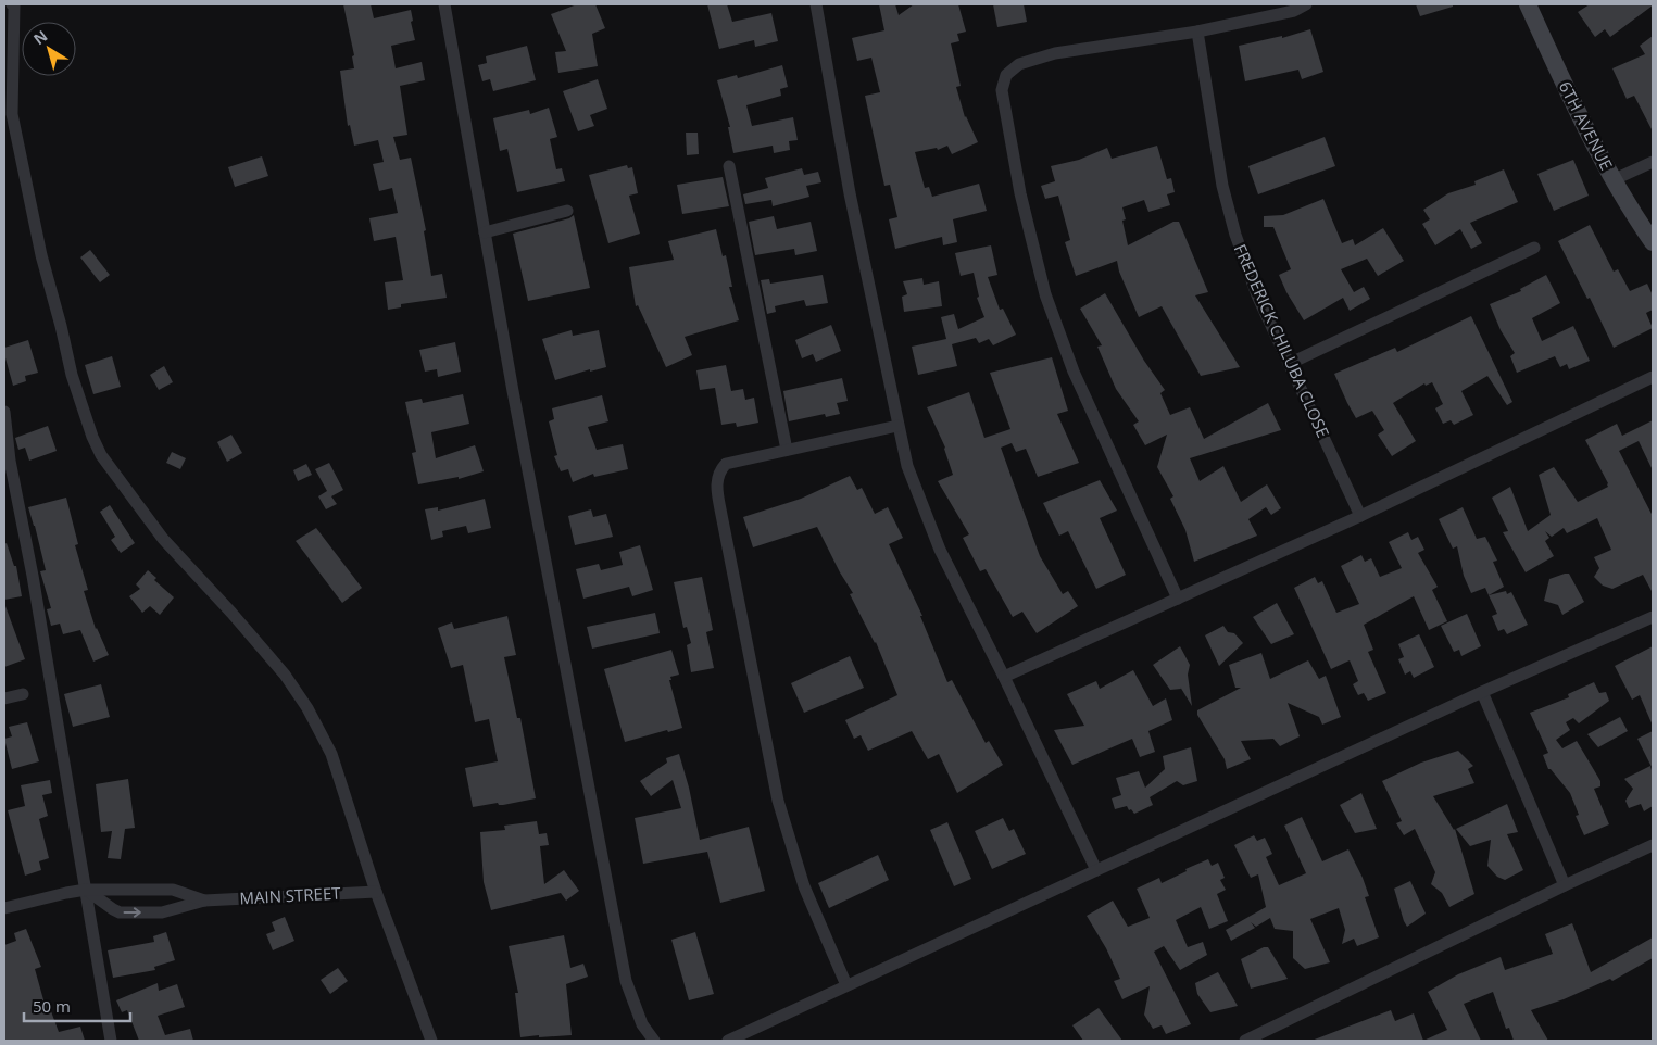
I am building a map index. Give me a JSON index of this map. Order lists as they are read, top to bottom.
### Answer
{
  "streets": {
    "street": ["6TH AVENUE", "FREDERICK CHILUBA CLOSE", "MAIN STREET"]
  },
  "scale_bar": "50 m",
  "north": "top left"
}
